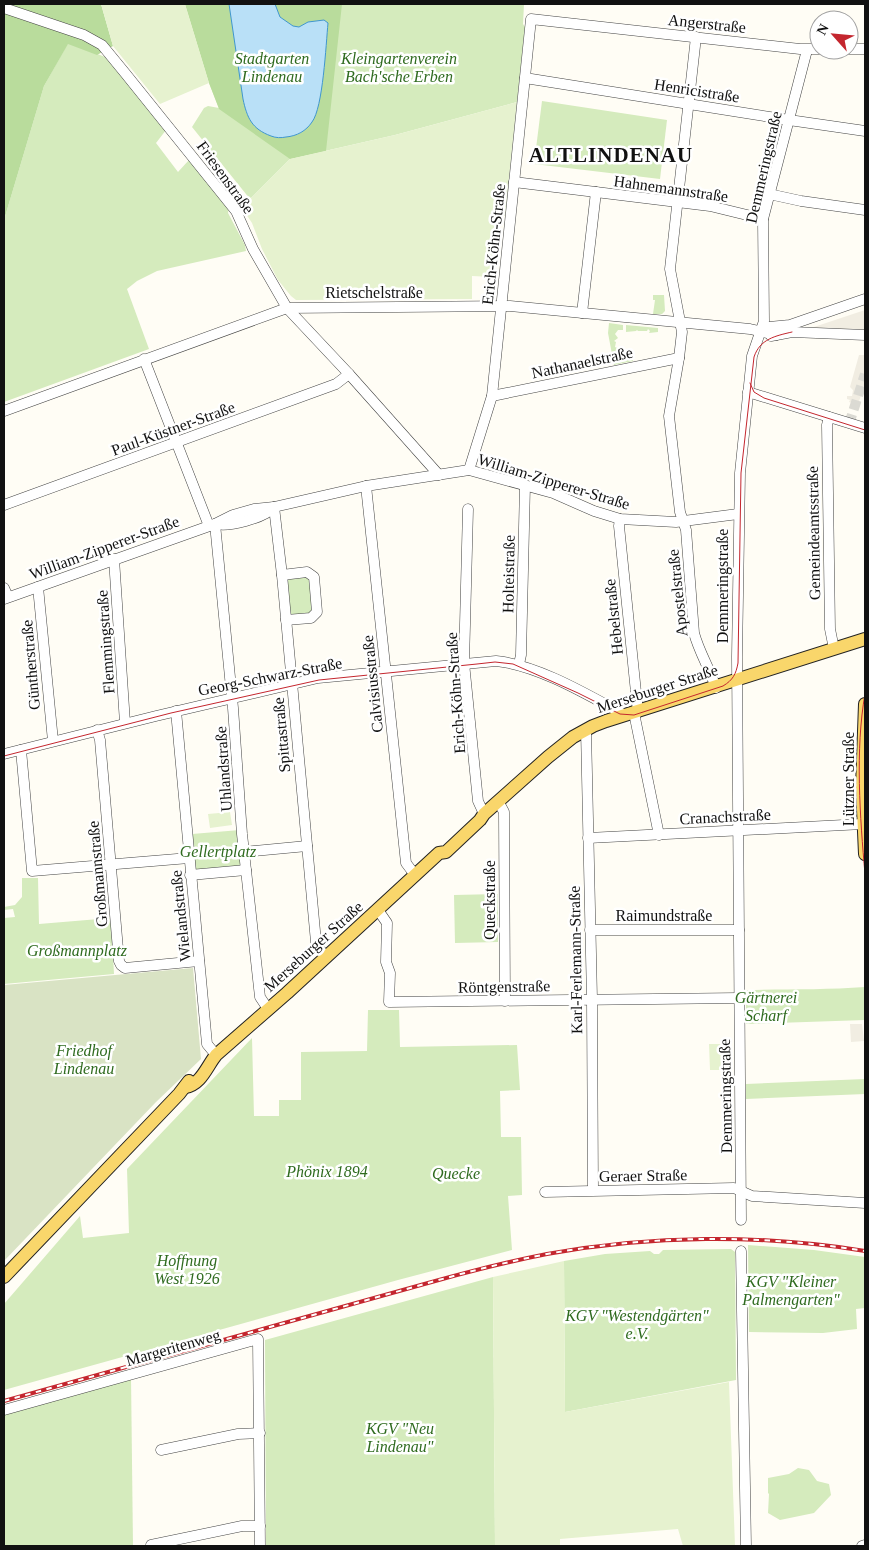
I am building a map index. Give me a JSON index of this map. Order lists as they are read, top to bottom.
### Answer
{
  "streets": {
    "main road": ["Merseburger Straße", "Lützner Straße"],
    "street": [
      "Angerstraße",
      "Henricistraße",
      "Demmeringstraße",
      "Friesenstraße",
      "Hahnemannstraße",
      "Erich-Köhn-Straße",
      "Rietschelstraße",
      "Nathanaelstraße",
      "Paul-Küstner-Straße",
      "William-Zipperer-Straße",
      "Gemeindeamtsstraße",
      "Holteistraße",
      "Apostelstraße",
      "Hebelstraße",
      "Flemmingstraße",
      "Güntherstraße",
      "Georg-Schwarz-Straße",
      "Calvisiusstraße",
      "Spittastraße",
      "Uhlandstraße",
      "Cranachstraße",
      "Großmannstraße",
      "Queckstraße",
      "Raimundstraße",
      "Wielandstraße",
      "Karl-Ferlemann-Straße",
      "Röntgenstraße",
      "Geraer Straße",
      "Margeritenweg"
    ]
  },
  "crossings": [
    ["Angerstraße", "Demmeringstraße"],
    ["Angerstraße", "Erich-Köhn-Straße"],
    ["Angerstraße", "Apostelstraße"],
    ["Henricistraße", "Demmeringstraße"],
    ["Henricistraße", "Erich-Köhn-Straße"],
    ["Henricistraße", "Apostelstraße"],
    ["Demmeringstraße", "Hahnemannstraße"],
    ["Demmeringstraße", "Rietschelstraße"],
    ["Demmeringstraße", "William-Zipperer-Straße"],
    ["Demmeringstraße", "Merseburger Straße"],
    ["Demmeringstraße", "Cranachstraße"],
    ["Demmeringstraße", "Raimundstraße"],
    ["Demmeringstraße", "Röntgenstraße"],
    ["Demmeringstraße", "Geraer Straße"],
    ["Friesenstraße", "Rietschelstraße"],
    ["Friesenstraße", "Paul-Küstner-Straße"],
    ["Friesenstraße", "William-Zipperer-Straße"],
    ["Hahnemannstraße", "Erich-Köhn-Straße"],
    ["Hahnemannstraße", "Apostelstraße"],
    ["Erich-Köhn-Straße", "Rietschelstraße"],
    ["Erich-Köhn-Straße", "Nathanaelstraße"],
    ["Erich-Köhn-Straße", "William-Zipperer-Straße"],
    ["Erich-Köhn-Straße", "Georg-Schwarz-Straße"],
    ["Erich-Köhn-Straße", "Merseburger Straße"],
    ["Rietschelstraße", "Apostelstraße"],
    ["Rietschelstraße", "Uhlandstraße"],
    ["Nathanaelstraße", "Apostelstraße"],
    ["Paul-Küstner-Straße", "Uhlandstraße"],
    ["William-Zipperer-Straße", "Holteistraße"],
    ["William-Zipperer-Straße", "Apostelstraße"],
    ["William-Zipperer-Straße", "Hebelstraße"],
    ["William-Zipperer-Straße", "Flemmingstraße"],
    ["William-Zipperer-Straße", "Güntherstraße"],
    ["William-Zipperer-Straße", "Calvisiusstraße"],
    ["William-Zipperer-Straße", "Spittastraße"],
    ["William-Zipperer-Straße", "Uhlandstraße"],
    ["Gemeindeamtsstraße", "Merseburger Straße"],
    ["Holteistraße", "Georg-Schwarz-Straße"],
    ["Apostelstraße", "Merseburger Straße"],
    ["Hebelstraße", "Georg-Schwarz-Straße"],
    ["Hebelstraße", "Merseburger Straße"],
    ["Hebelstraße", "Cranachstraße"],
    ["Flemmingstraße", "Georg-Schwarz-Straße"],
    ["Güntherstraße", "Georg-Schwarz-Straße"],
    ["Georg-Schwarz-Straße", "Calvisiusstraße"],
    ["Georg-Schwarz-Straße", "Merseburger Straße"],
    ["Georg-Schwarz-Straße", "Spittastraße"],
    ["Georg-Schwarz-Straße", "Uhlandstraße"],
    ["Georg-Schwarz-Straße", "Großmannstraße"],
    ["Georg-Schwarz-Straße", "Wielandstraße"],
    ["Calvisiusstraße", "Merseburger Straße"],
    ["Merseburger Straße", "Spittastraße"],
    ["Merseburger Straße", "Uhlandstraße"],
    ["Merseburger Straße", "Queckstraße"],
    ["Merseburger Straße", "Wielandstraße"],
    ["Merseburger Straße", "Karl-Ferlemann-Straße"],
    ["Merseburger Straße", "Röntgenstraße"],
    ["Lützner Straße", "Cranachstraße"],
    ["Cranachstraße", "Karl-Ferlemann-Straße"],
    ["Großmannstraße", "Wielandstraße"],
    ["Queckstraße", "Röntgenstraße"],
    ["Raimundstraße", "Karl-Ferlemann-Straße"],
    ["Karl-Ferlemann-Straße", "Röntgenstraße"],
    ["Karl-Ferlemann-Straße", "Geraer Straße"]
  ],
  "districts": ["ALTLINDENAU"],
  "parks": [
    "Stadtgarten Lindenau",
    "Kleingartenverein Bach'sche Erben",
    "Gellertplatz",
    "Großmannplatz",
    "Gärtnerei Scharf",
    "Friedhof Lindenau",
    "Phönix 1894",
    "Quecke",
    "Hoffnung West 1926",
    "KGV \"Kleiner Palmengarten\"",
    "KGV \"Westendgärten\" e.V.",
    "KGV \"Neu Lindenau\""
  ],
  "north": "top left"
}
